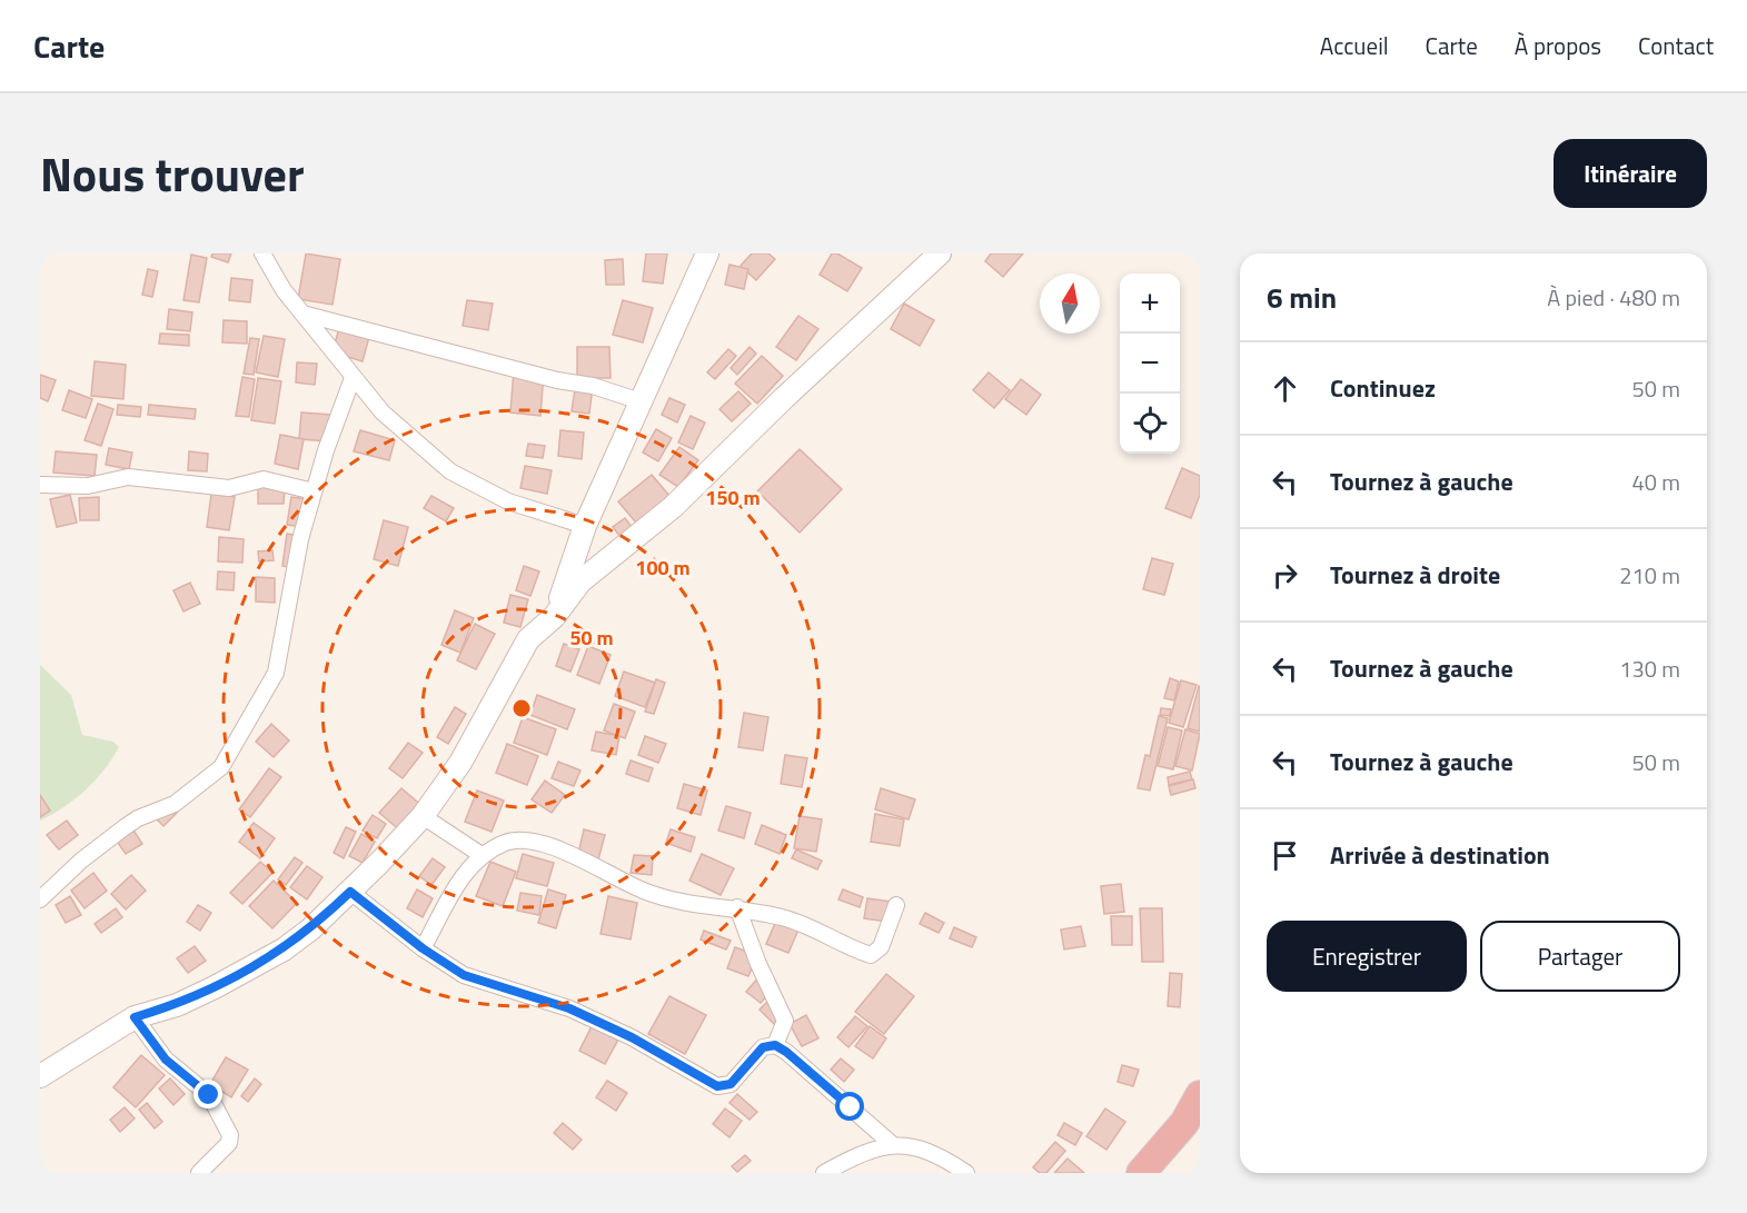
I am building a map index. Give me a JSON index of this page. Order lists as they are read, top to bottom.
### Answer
{
  "north": "top",
  "page": {
    "header": "Carte",
    "nav": [
      "Accueil",
      "Carte",
      "À propos",
      "Contact"
    ],
    "title": "Nous trouver",
    "buttons": [
      "Itinéraire",
      ["Enregistrer", "Partager"]
    ],
    "heading": ["6 min", "À pied · 480 m"],
    "map_buttons": ["+", "−"],
    "list": [
      ["Continuez", "50 m"],
      ["Tournez à gauche", "40 m"],
      ["Tournez à droite", "210 m"],
      ["Tournez à gauche", "130 m"],
      ["Tournez à gauche", "50 m"],
      "Arrivée à destination"
    ]
  },
  "rings": ["150 m", "100 m", "50 m"]
}
